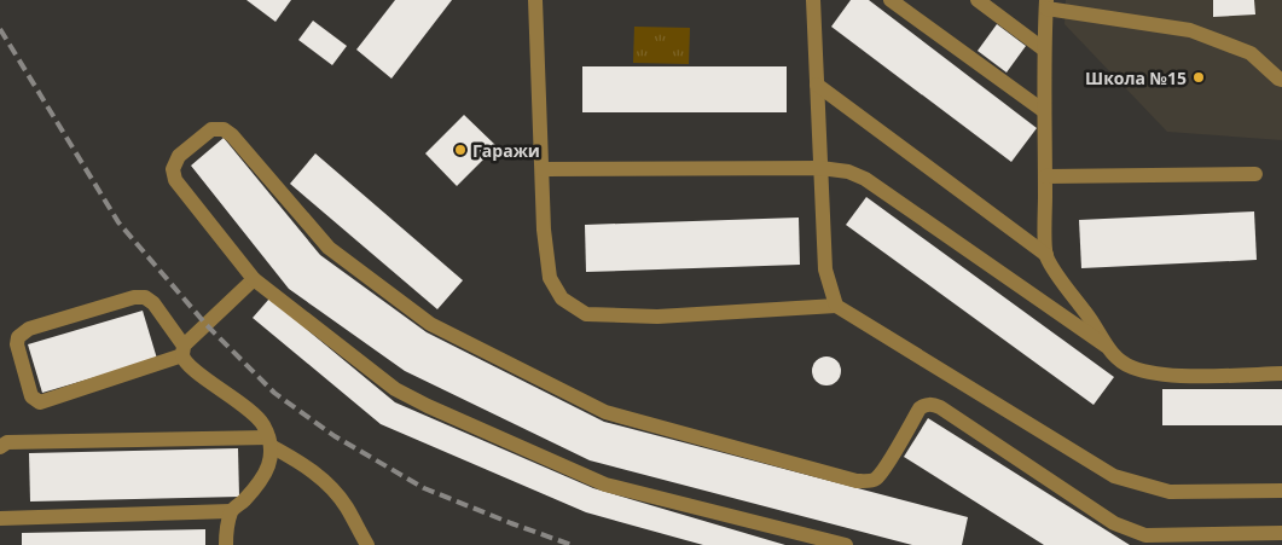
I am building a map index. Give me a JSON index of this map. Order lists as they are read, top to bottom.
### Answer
{
  "places": ["Школа №15", "Гаражи"]
}
